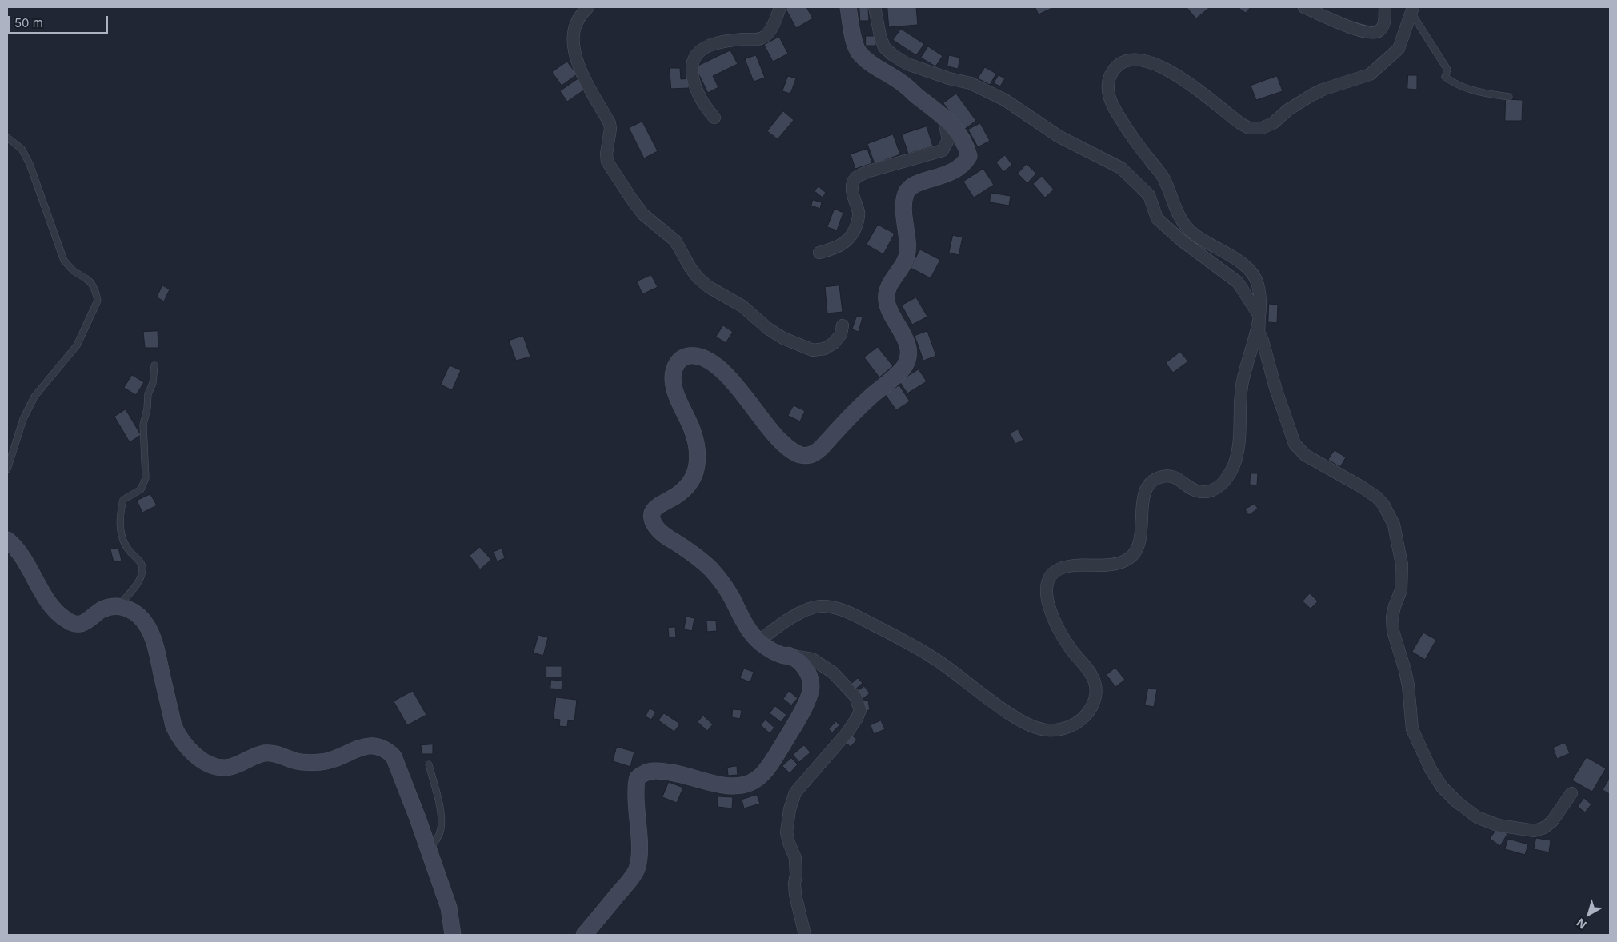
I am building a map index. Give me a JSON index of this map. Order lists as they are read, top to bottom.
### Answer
{
  "scale_bar": "50 m",
  "north": "bottom left"
}
